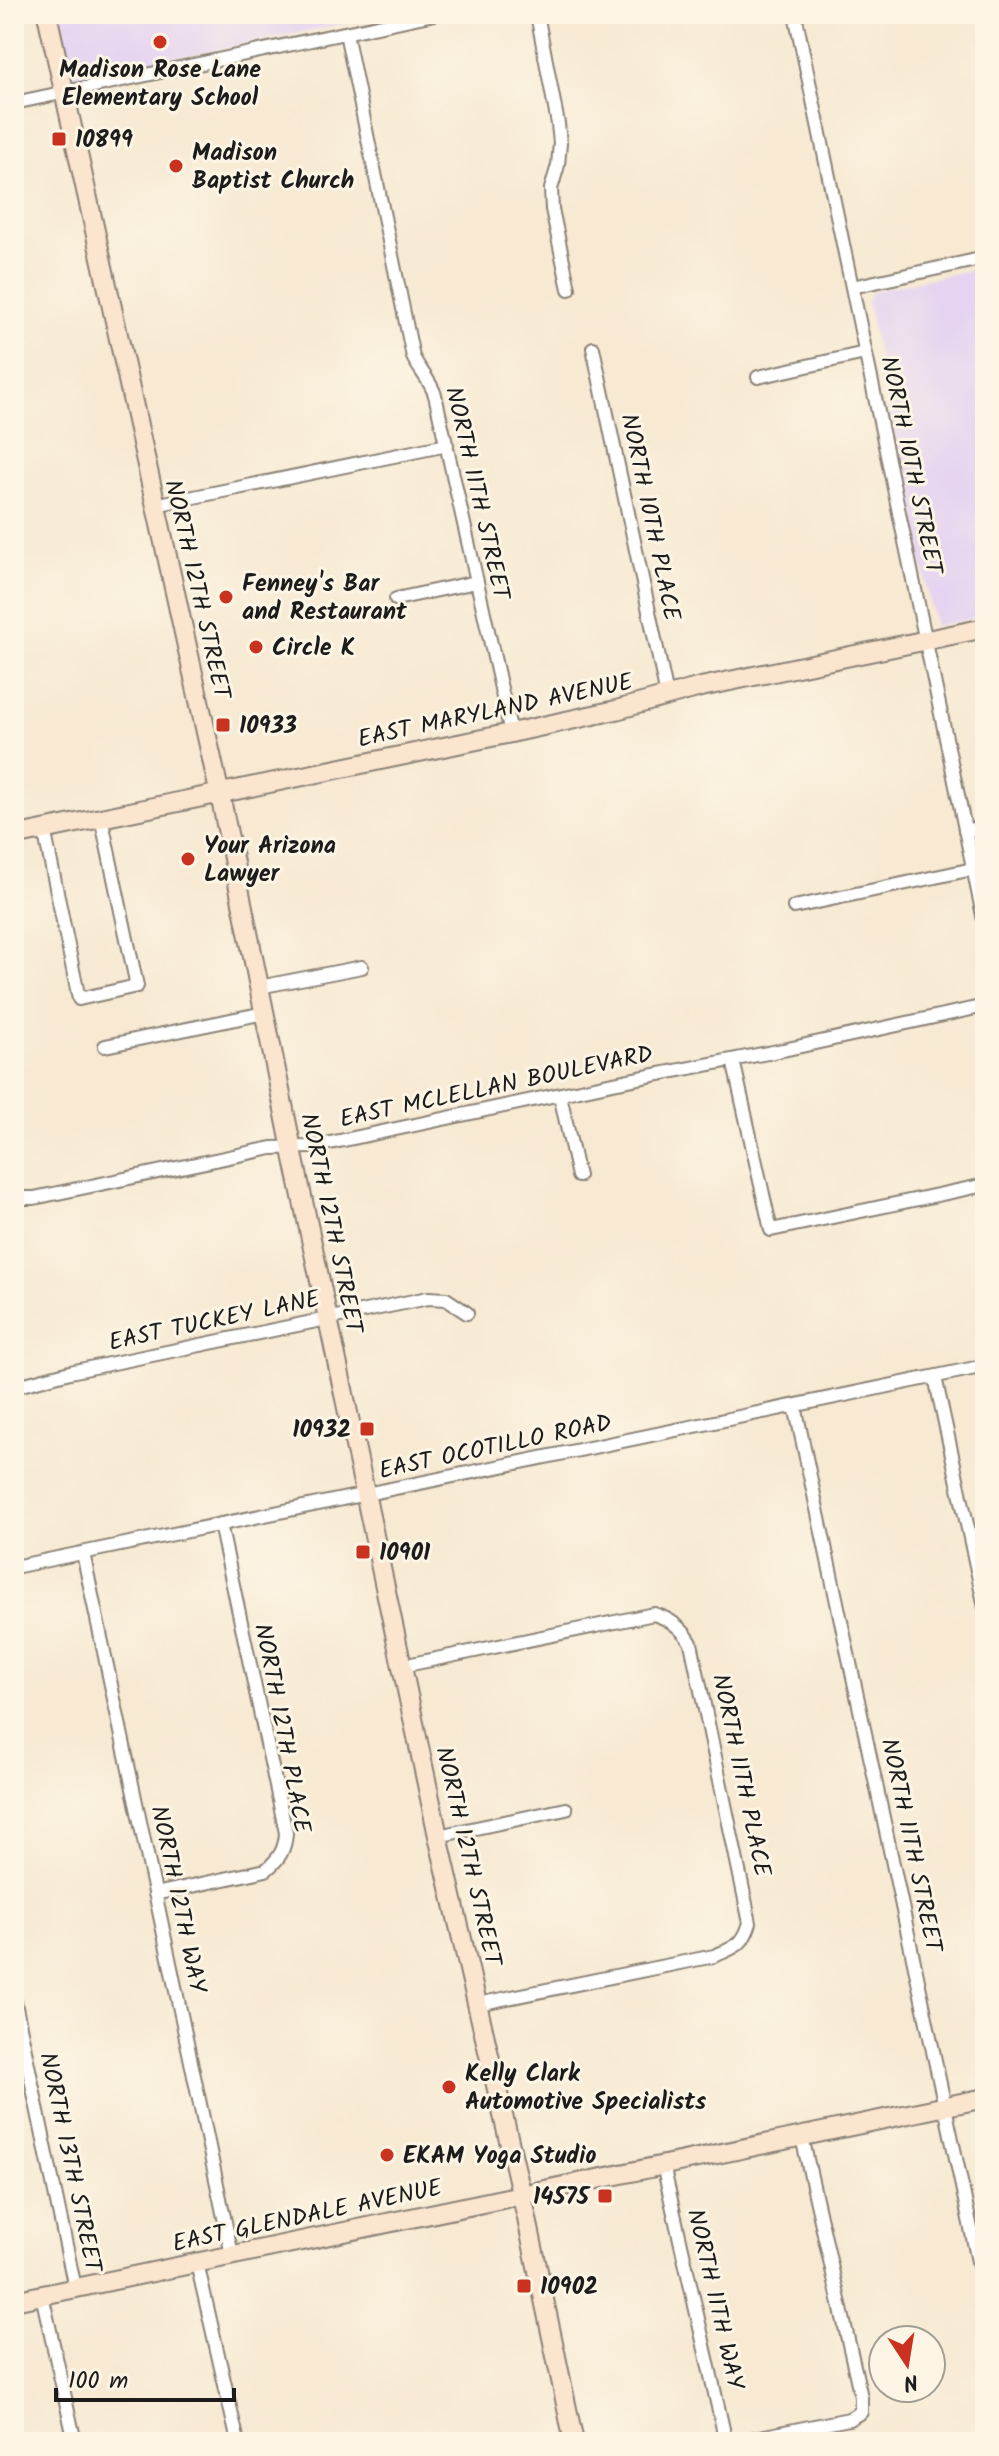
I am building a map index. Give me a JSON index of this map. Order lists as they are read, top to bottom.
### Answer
{
  "streets": {
    "street": [
      "NORTH 10TH STREET",
      "NORTH 11TH STREET",
      "NORTH 10TH PLACE",
      "NORTH 12TH STREET",
      "EAST MARYLAND AVENUE",
      "EAST MCLELLAN BOULEVARD",
      "EAST TUCKEY LANE",
      "EAST OCOTILLO ROAD",
      "NORTH 12TH PLACE",
      "NORTH 11TH PLACE",
      "NORTH 12TH WAY",
      "NORTH 13TH STREET",
      "EAST GLENDALE AVENUE",
      "NORTH 11TH WAY"
    ]
  },
  "crossings": [
    ["NORTH 10TH STREET", "EAST MARYLAND AVENUE"],
    ["NORTH 11TH STREET", "EAST MARYLAND AVENUE"],
    ["NORTH 11TH STREET", "EAST OCOTILLO ROAD"],
    ["NORTH 11TH STREET", "EAST GLENDALE AVENUE"],
    ["NORTH 10TH PLACE", "EAST MARYLAND AVENUE"],
    ["NORTH 12TH STREET", "EAST MARYLAND AVENUE"],
    ["NORTH 12TH STREET", "EAST MCLELLAN BOULEVARD"],
    ["NORTH 12TH STREET", "EAST TUCKEY LANE"],
    ["NORTH 12TH STREET", "EAST OCOTILLO ROAD"],
    ["NORTH 12TH STREET", "NORTH 11TH PLACE"],
    ["NORTH 12TH STREET", "EAST GLENDALE AVENUE"],
    ["EAST OCOTILLO ROAD", "NORTH 12TH PLACE"],
    ["EAST OCOTILLO ROAD", "NORTH 12TH WAY"],
    ["NORTH 12TH PLACE", "NORTH 12TH WAY"],
    ["NORTH 12TH WAY", "EAST GLENDALE AVENUE"],
    ["NORTH 13TH STREET", "EAST GLENDALE AVENUE"],
    ["EAST GLENDALE AVENUE", "NORTH 11TH WAY"]
  ],
  "places": {
    "other": [
      "Madison Rose Lane Elementary School",
      "Madison Baptist Church",
      "Fenney's Bar and Restaurant",
      "Circle K",
      "Your Arizona Lawyer",
      "Kelly Clark Automotive Specialists",
      "EKAM Yoga Studio"
    ],
    "transit": [
      "10899",
      "10933",
      "10932",
      "10901",
      "14575",
      "10902"
    ]
  },
  "scale_bar": "100 m",
  "north": "bottom"
}
